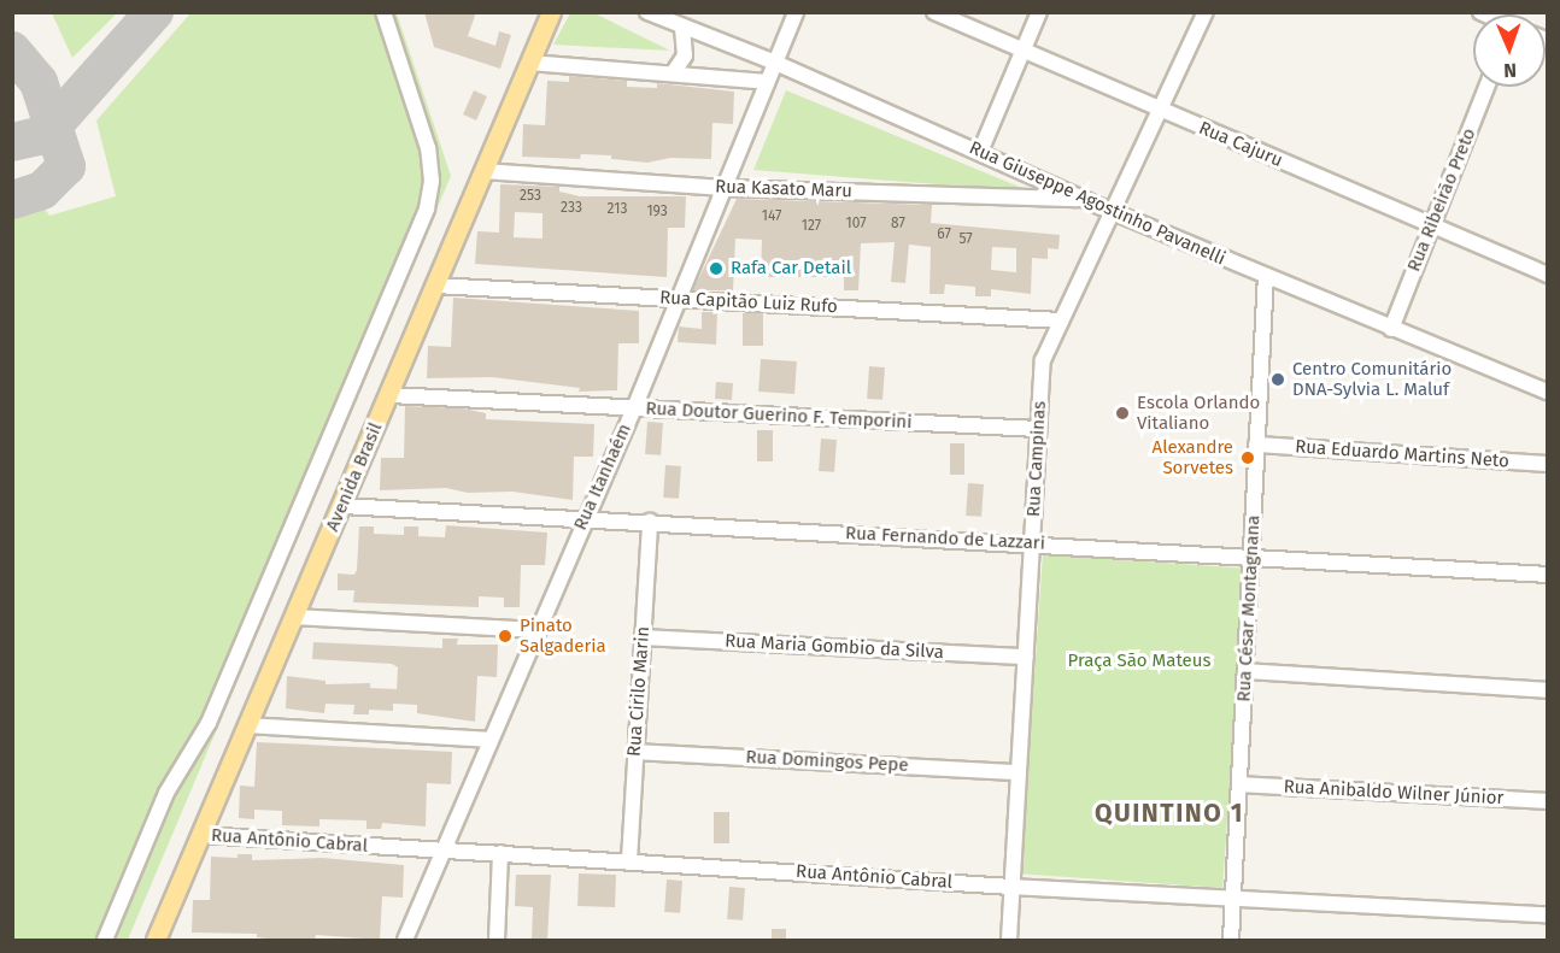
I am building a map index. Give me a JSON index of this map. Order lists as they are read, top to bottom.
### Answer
{
  "streets": {
    "main road": ["Avenida Brasil"],
    "street": [
      "Rua Cajuru",
      "Rua Kasato Maru",
      "Rua Ribeirão Preto",
      "Rua Giuseppe Agostinho Pavanelli",
      "Rua Capitão Luiz Rufo",
      "Rua Doutor Guerino F. Temporini",
      "Rua Eduardo Martins Neto",
      "Rua Campinas",
      "Rua Itanhaém",
      "Rua Fernando de Lazzari",
      "Rua César Montagnana",
      "Rua Maria Gombio da Silva",
      "Rua Cirilo Marin",
      "Rua Domingos Pepe",
      "Rua Anibaldo Wilner Júnior",
      "Rua Antônio Cabral"
    ]
  },
  "crossings": [
    ["Rua Cajuru", "Rua Ribeirão Preto"],
    ["Rua Cajuru", "Rua Campinas"],
    ["Rua Kasato Maru", "Rua Giuseppe Agostinho Pavanelli"],
    ["Rua Kasato Maru", "Avenida Brasil"],
    ["Rua Kasato Maru", "Rua Itanhaém"],
    ["Rua Ribeirão Preto", "Rua Giuseppe Agostinho Pavanelli"],
    ["Rua Giuseppe Agostinho Pavanelli", "Rua Campinas"],
    ["Rua Giuseppe Agostinho Pavanelli", "Rua Itanhaém"],
    ["Rua Giuseppe Agostinho Pavanelli", "Rua César Montagnana"],
    ["Rua Capitão Luiz Rufo", "Rua Campinas"],
    ["Rua Capitão Luiz Rufo", "Avenida Brasil"],
    ["Rua Capitão Luiz Rufo", "Rua Itanhaém"],
    ["Rua Doutor Guerino F. Temporini", "Rua Campinas"],
    ["Rua Doutor Guerino F. Temporini", "Avenida Brasil"],
    ["Rua Doutor Guerino F. Temporini", "Rua Itanhaém"],
    ["Rua Eduardo Martins Neto", "Rua César Montagnana"],
    ["Rua Campinas", "Rua Fernando de Lazzari"],
    ["Rua Campinas", "Rua Maria Gombio da Silva"],
    ["Rua Campinas", "Rua Domingos Pepe"],
    ["Rua Campinas", "Rua Antônio Cabral"],
    ["Avenida Brasil", "Rua Fernando de Lazzari"],
    ["Avenida Brasil", "Rua Antônio Cabral"],
    ["Rua Itanhaém", "Rua Fernando de Lazzari"],
    ["Rua Itanhaém", "Rua Antônio Cabral"],
    ["Rua Fernando de Lazzari", "Rua César Montagnana"],
    ["Rua Fernando de Lazzari", "Rua Cirilo Marin"],
    ["Rua César Montagnana", "Rua Anibaldo Wilner Júnior"],
    ["Rua César Montagnana", "Rua Antônio Cabral"],
    ["Rua Maria Gombio da Silva", "Rua Cirilo Marin"],
    ["Rua Cirilo Marin", "Rua Domingos Pepe"],
    ["Rua Cirilo Marin", "Rua Antônio Cabral"]
  ],
  "districts": ["QUINTINO 1"],
  "parks": ["Praça São Mateus"],
  "places": [
    "Rafa Car Detail",
    "Centro Comunitário DNA-Sylvia L. Maluf",
    "Escola Orlando Vitaliano",
    "Alexandre Sorvetes",
    "Pinato Salgaderia"
  ],
  "house_numbers": [
    "253",
    "233",
    "213",
    "193",
    "147",
    "107",
    "87",
    "127",
    "67",
    "57"
  ],
  "north": "bottom"
}
